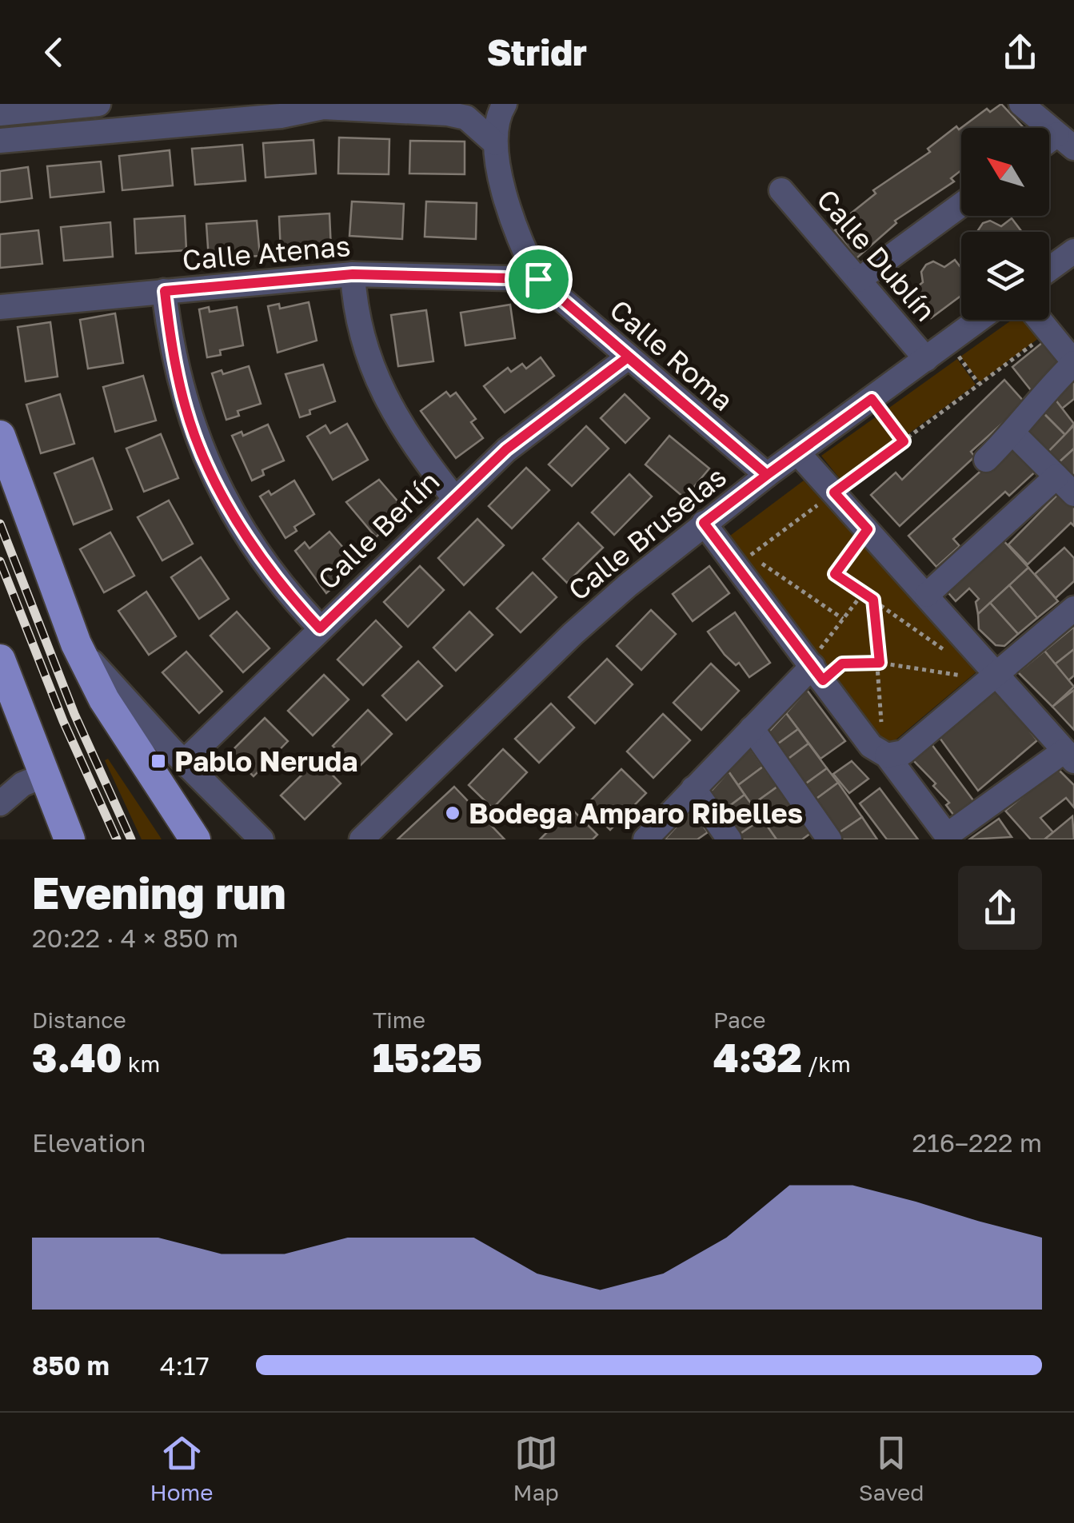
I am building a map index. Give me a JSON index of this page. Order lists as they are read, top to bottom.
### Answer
{
  "streets": {
    "street": [
      "Calle Atenas",
      "Calle Dublín",
      "Calle Roma",
      "Calle Berlín",
      "Calle Bruselas"
    ]
  },
  "crossings": [
    ["Calle Atenas", "Calle Roma"],
    ["Calle Dublín", "Calle Bruselas"],
    ["Calle Roma", "Calle Berlín"],
    ["Calle Roma", "Calle Bruselas"]
  ],
  "places": {
    "transit": ["Pablo Neruda"],
    "other": ["Bodega Amparo Ribelles"]
  },
  "north": "top left",
  "page": {
    "header": "Stridr",
    "heading": ["Evening run", "20:22 · 4 × 850 m"],
    "stats": [
      ["Distance", "3.40 km"],
      ["Time", "15:25"],
      ["Pace", "4:32 /km"]
    ],
    "chart": ["Elevation", "216–222 m"],
    "list": [
      {
        "name": "850 m",
        "note": "4:17"
      }
    ],
    "tabs": ["Home", "Map", "Saved"]
  }
}
